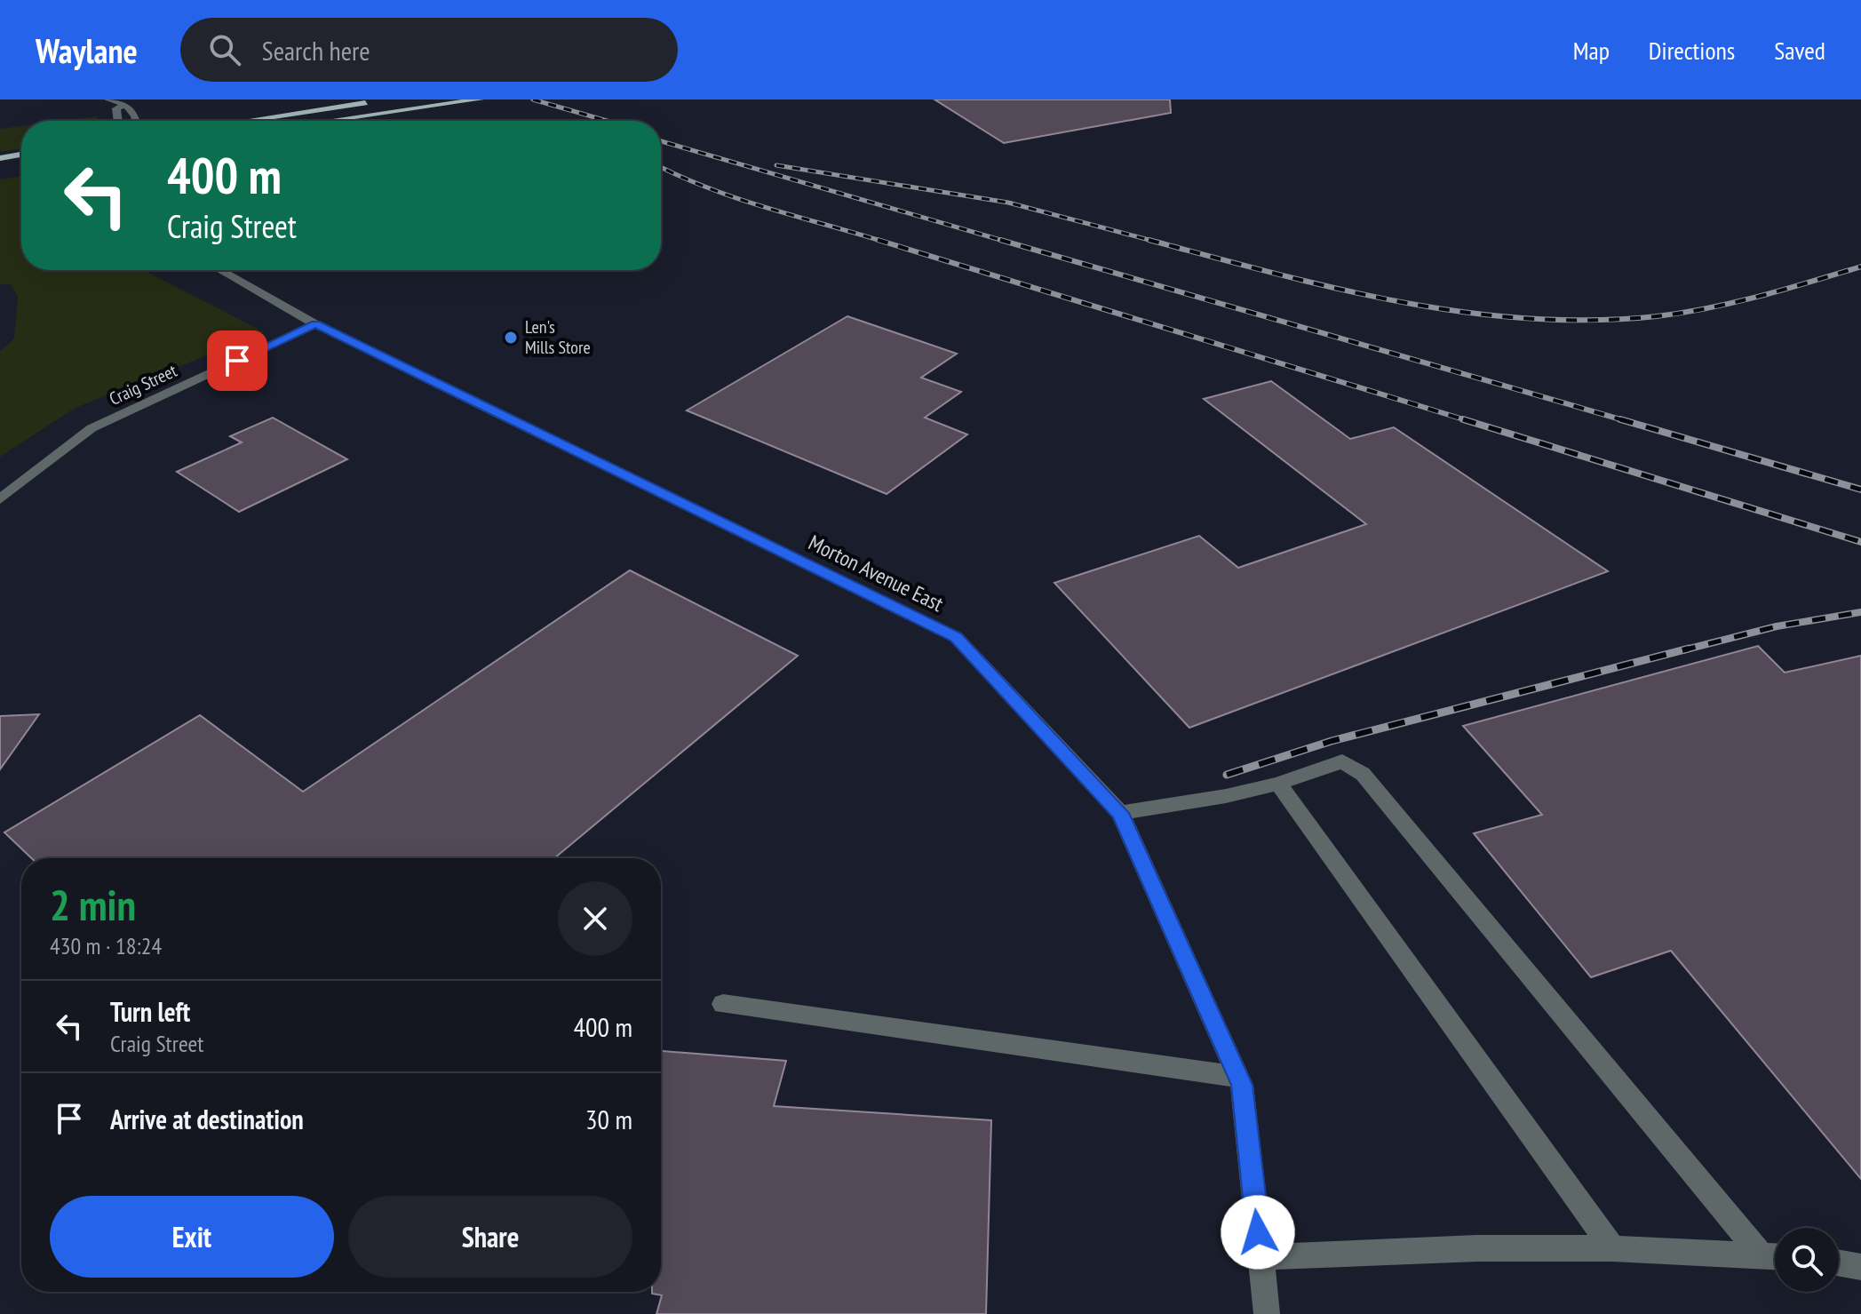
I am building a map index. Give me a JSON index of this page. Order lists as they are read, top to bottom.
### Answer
{
  "streets": {
    "street": ["Craig Street", "Morton Avenue East"]
  },
  "crossings": [
    ["Craig Street", "Morton Avenue East"]
  ],
  "places": ["Len's Mills Store"],
  "page": {
    "header": "Waylane",
    "search": "Search here",
    "nav": ["Map", "Directions", "Saved"],
    "turn": ["400 m", "Craig Street"],
    "heading": ["2 min", "430 m · 18:24"],
    "list": [
      {
        "name": "Turn left",
        "note": "Craig Street",
        "value": "400 m"
      },
      {
        "name": "Arrive at destination",
        "value": "30 m"
      }
    ],
    "buttons": ["Exit", "Share"]
  }
}
